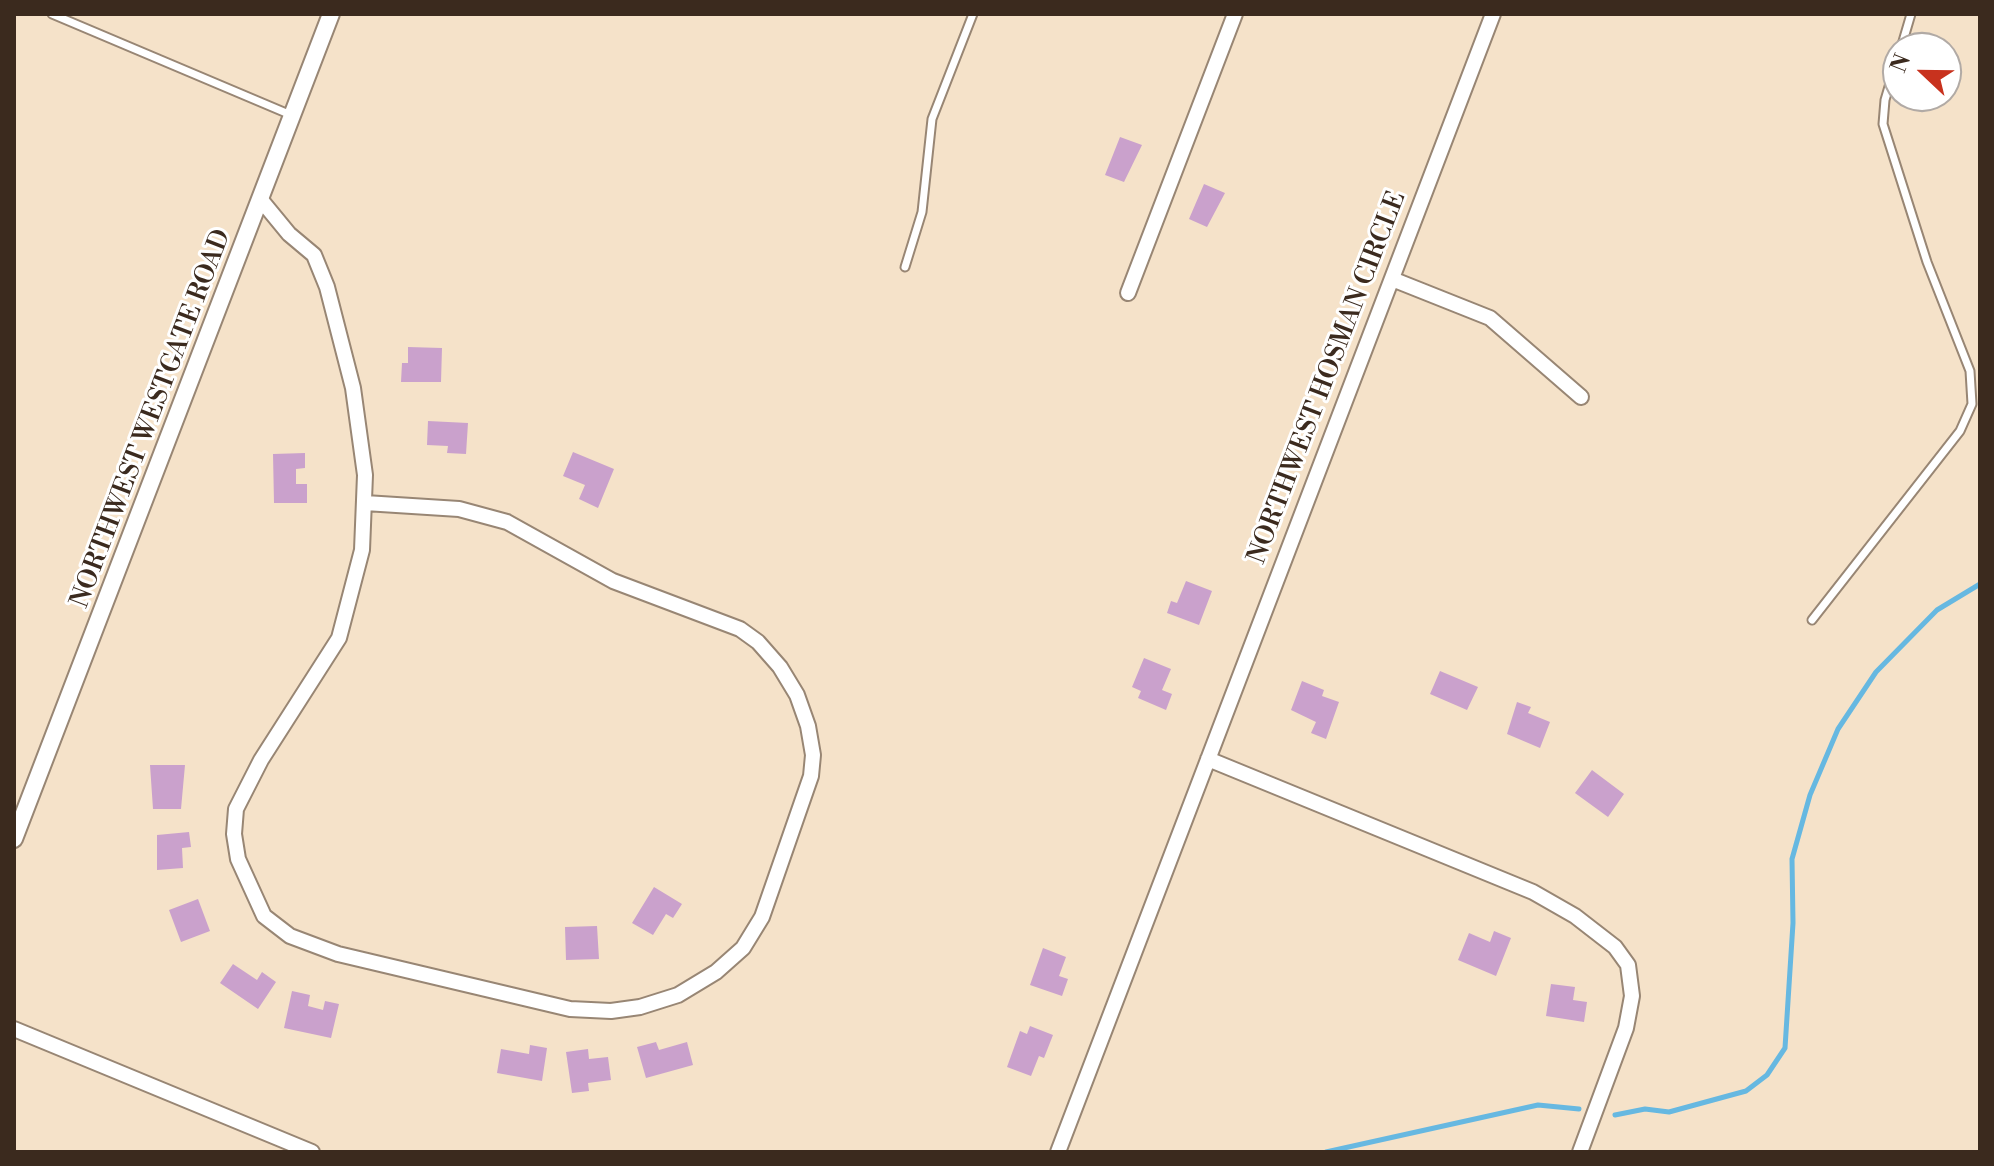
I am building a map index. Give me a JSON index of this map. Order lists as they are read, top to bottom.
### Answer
{
  "streets": {
    "street": ["NORTHWEST HOSMAN CIRCLE", "NORTHWEST WESTGATE ROAD"]
  },
  "north": "left"
}
